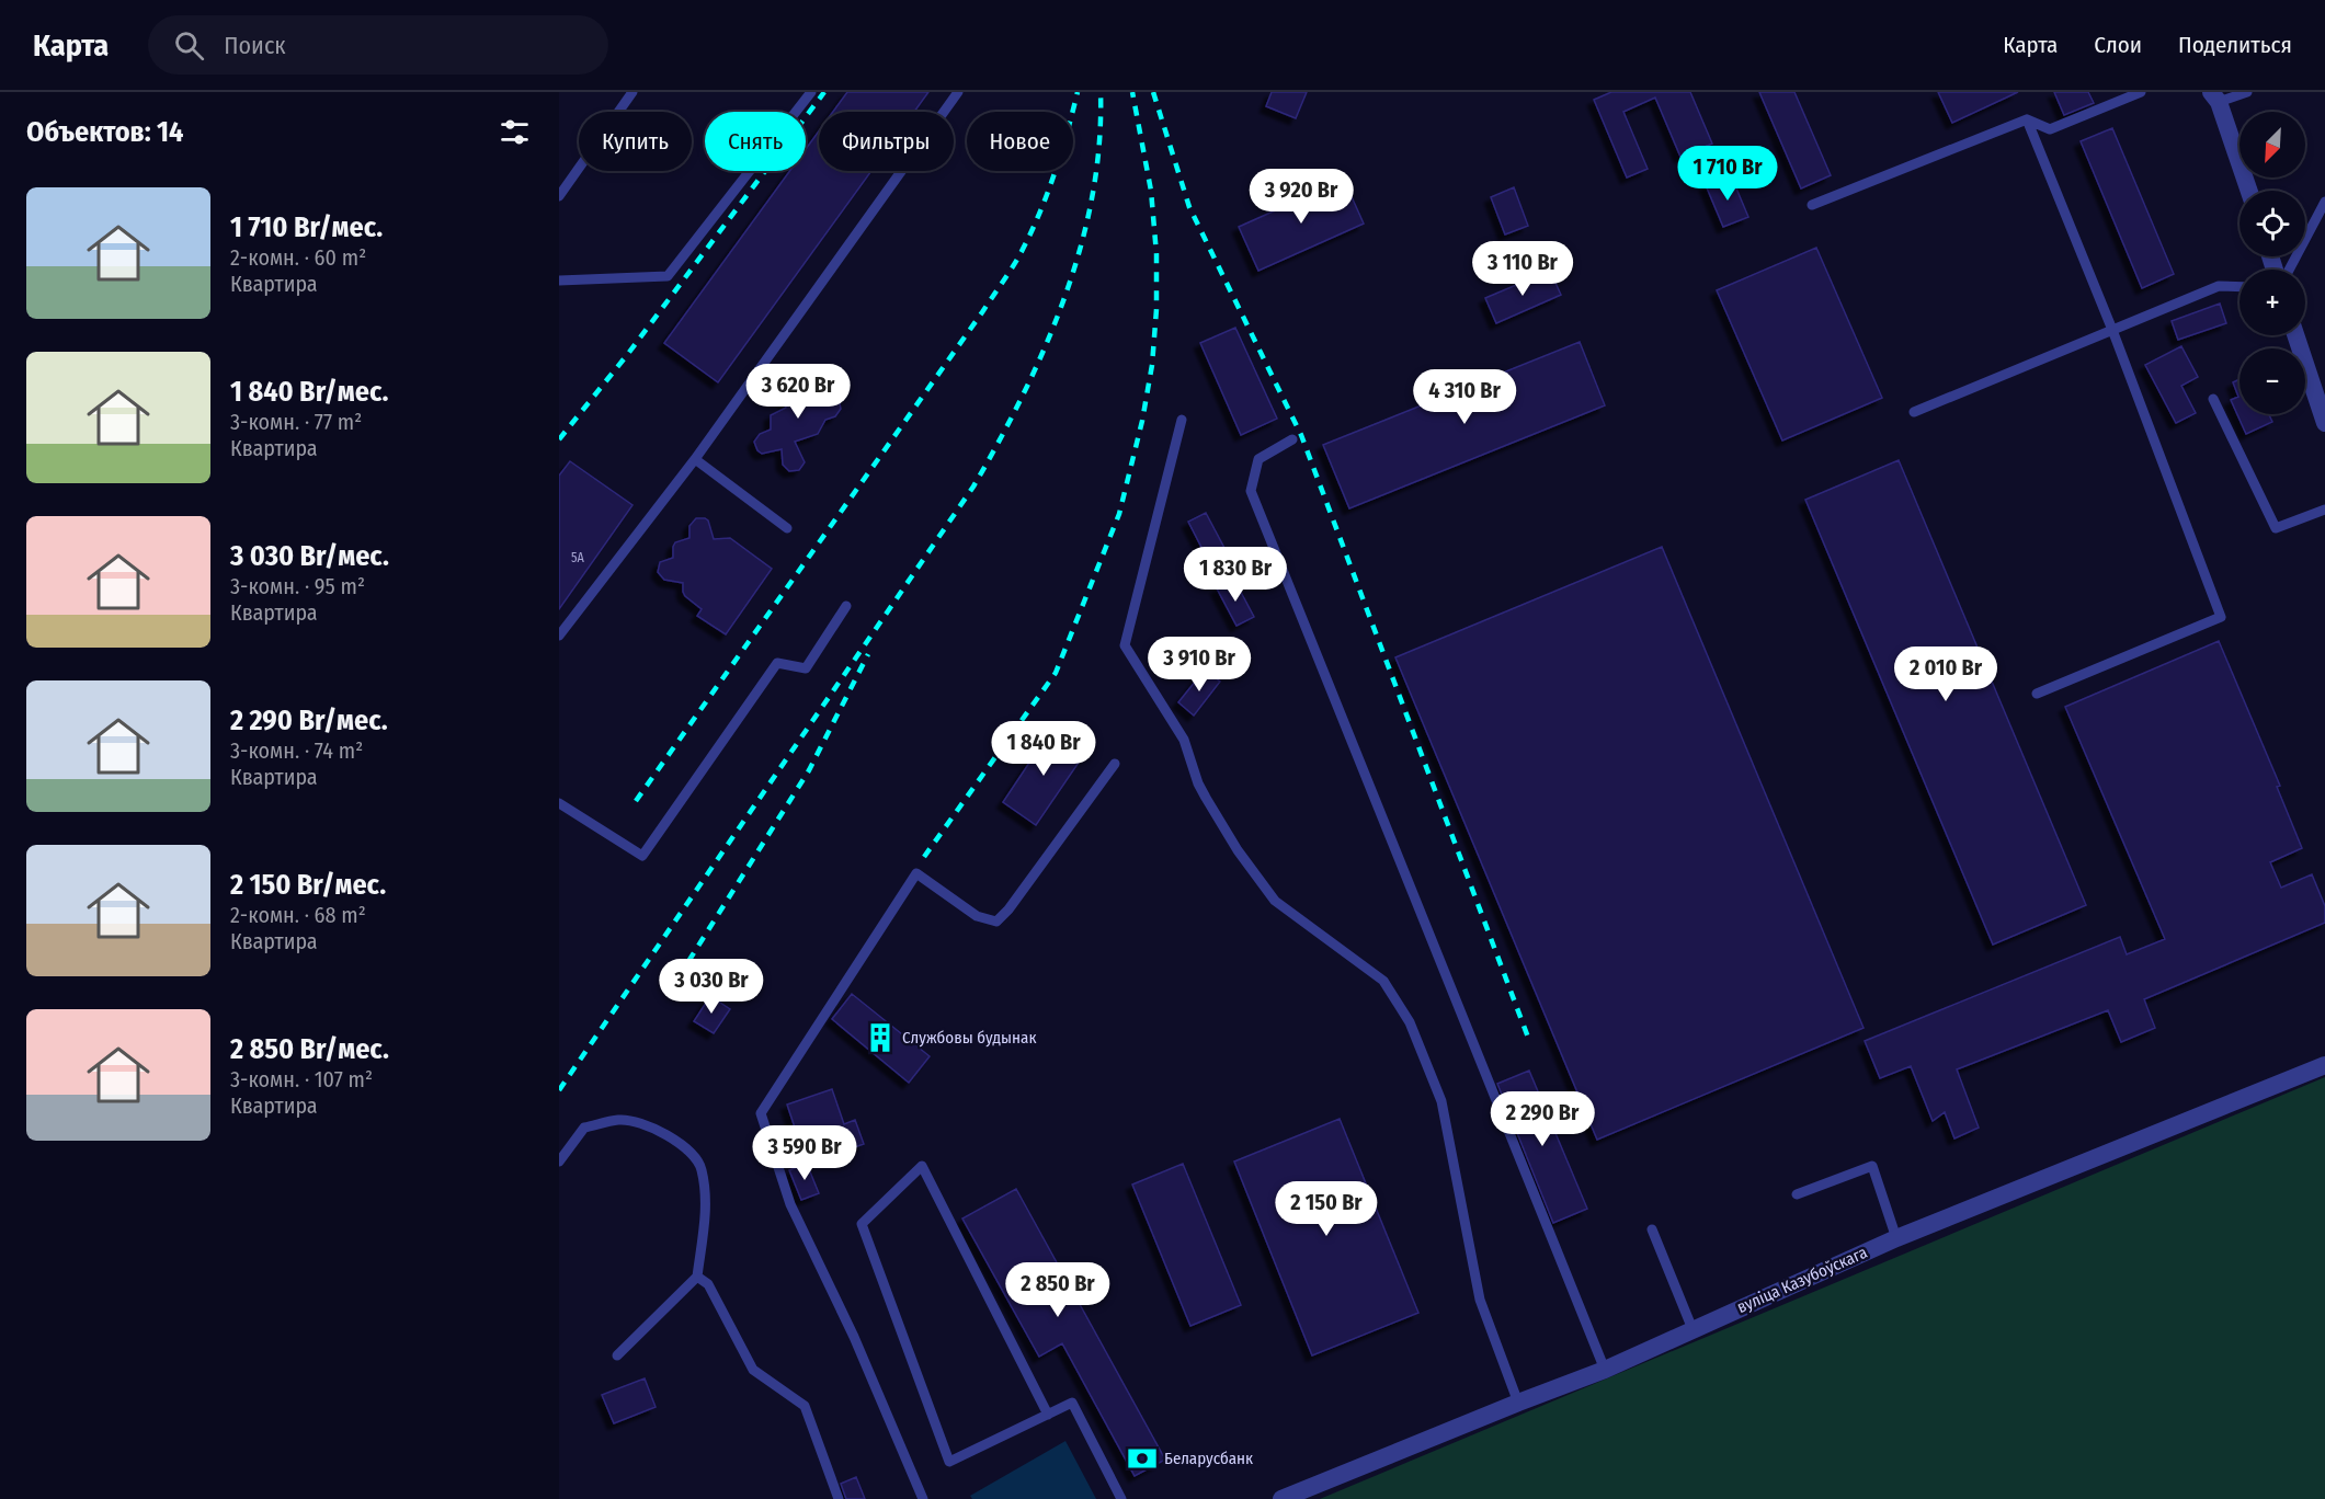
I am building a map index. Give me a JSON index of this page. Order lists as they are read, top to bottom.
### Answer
{
  "streets": {
    "street": ["вуліца Казубоўскага"]
  },
  "places": {
    "building": ["Службовы будынак"],
    "bank": ["Беларусбанк"]
  },
  "house_numbers": ["5А"],
  "north": "bottom left",
  "page": {
    "header": "Карта",
    "search": "Поиск",
    "nav": ["Карта", "Слои", "Поделиться"],
    "heading": "Объектов: 14",
    "map_buttons": ["+", "−"],
    "chip": [
      "Купить",
      "Снять",
      "Фильтры",
      "Новое"
    ],
    "price": [
      "1 710 Br",
      "3 920 Br",
      "3 110 Br",
      "3 620 Br",
      "4 310 Br",
      "1 830 Br",
      "3 910 Br",
      "2 010 Br",
      "1 840 Br",
      "3 030 Br",
      "2 290 Br",
      "3 590 Br",
      "2 150 Br",
      "2 850 Br"
    ],
    "list": [
      {
        "name": "1 710 Br/мес.",
        "note": "2-комн. · 60 m² · Квартира"
      },
      {
        "name": "1 840 Br/мес.",
        "note": "3-комн. · 77 m² · Квартира"
      },
      {
        "name": "3 030 Br/мес.",
        "note": "3-комн. · 95 m² · Квартира"
      },
      {
        "name": "2 290 Br/мес.",
        "note": "3-комн. · 74 m² · Квартира"
      },
      {
        "name": "2 150 Br/мес.",
        "note": "2-комн. · 68 m² · Квартира"
      },
      {
        "name": "2 850 Br/мес.",
        "note": "3-комн. · 107 m² · Квартира"
      }
    ]
  }
}
